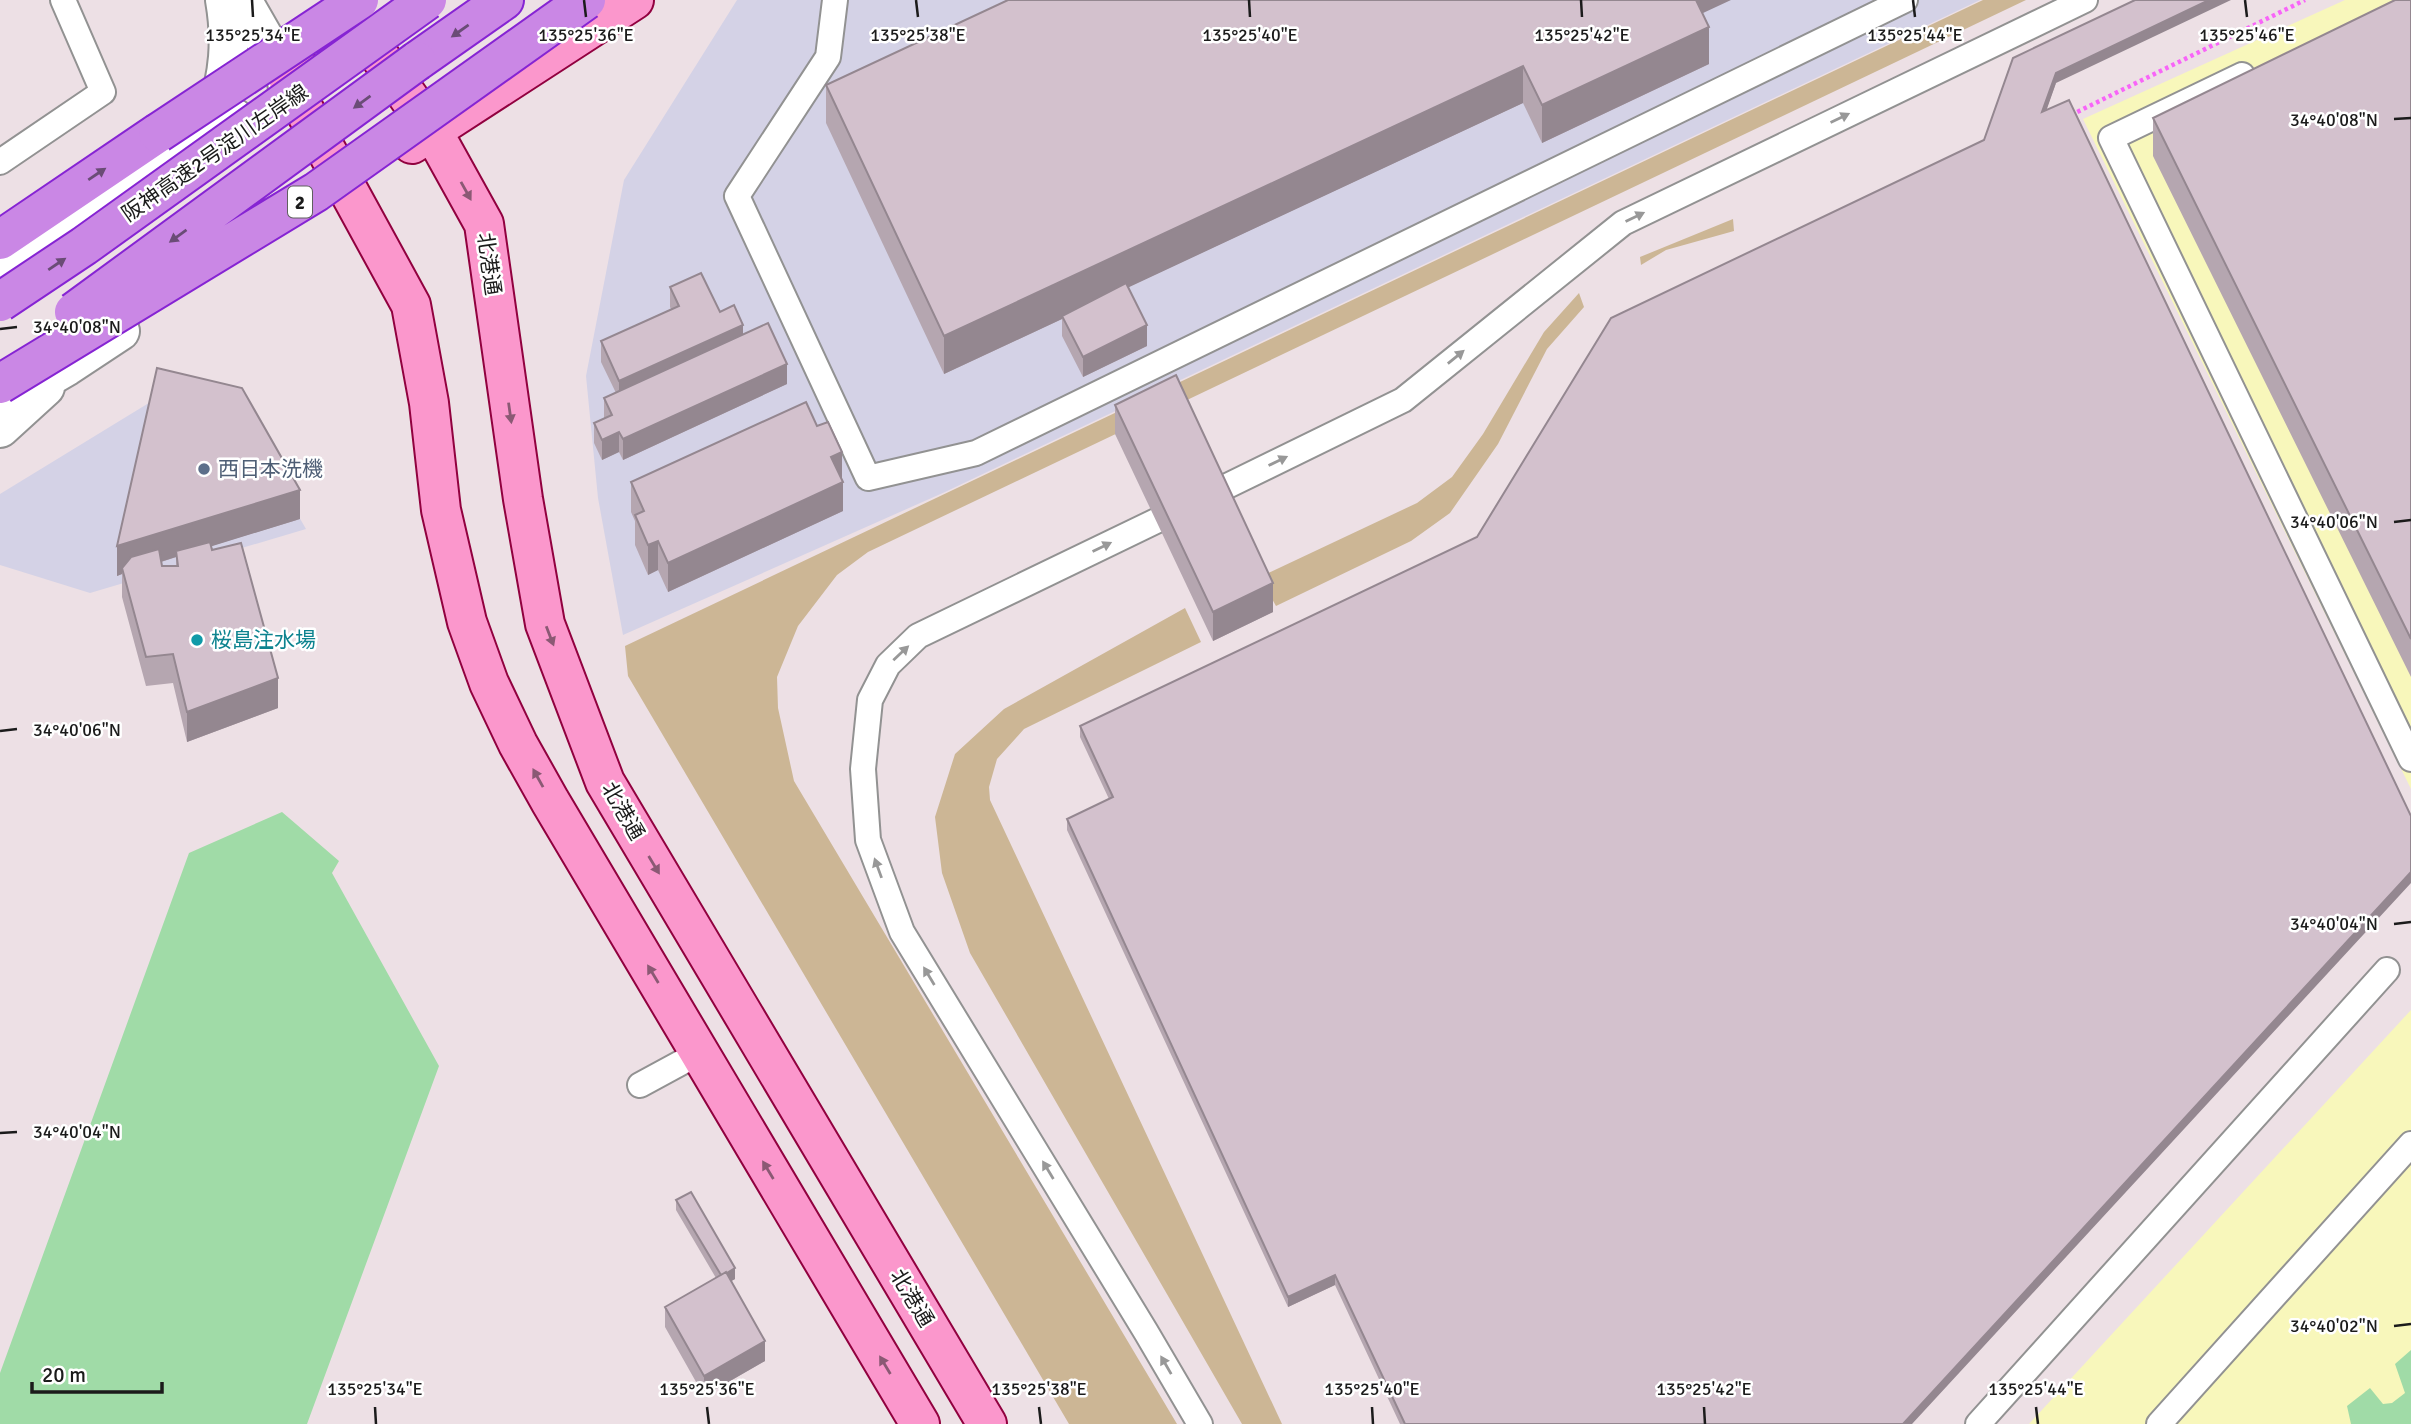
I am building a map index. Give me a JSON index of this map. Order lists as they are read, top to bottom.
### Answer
{
  "streets": {
    "highway": ["阪神高速2号淀川左岸線", "2"],
    "main road": ["北港通"]
  },
  "places": ["西日本洗機", "桜島注水場"],
  "scale_bar": "20 m",
  "coordinates": [
    "135°25'34\"E",
    "135°25'36\"E",
    "135°25'38\"E",
    "135°25'40\"E",
    "135°25'42\"E",
    "135°25'44\"E",
    "135°25'46\"E",
    "34°40'08\"N",
    "34°40'06\"N",
    "34°40'04\"N",
    "34°40'02\"N"
  ]
}
